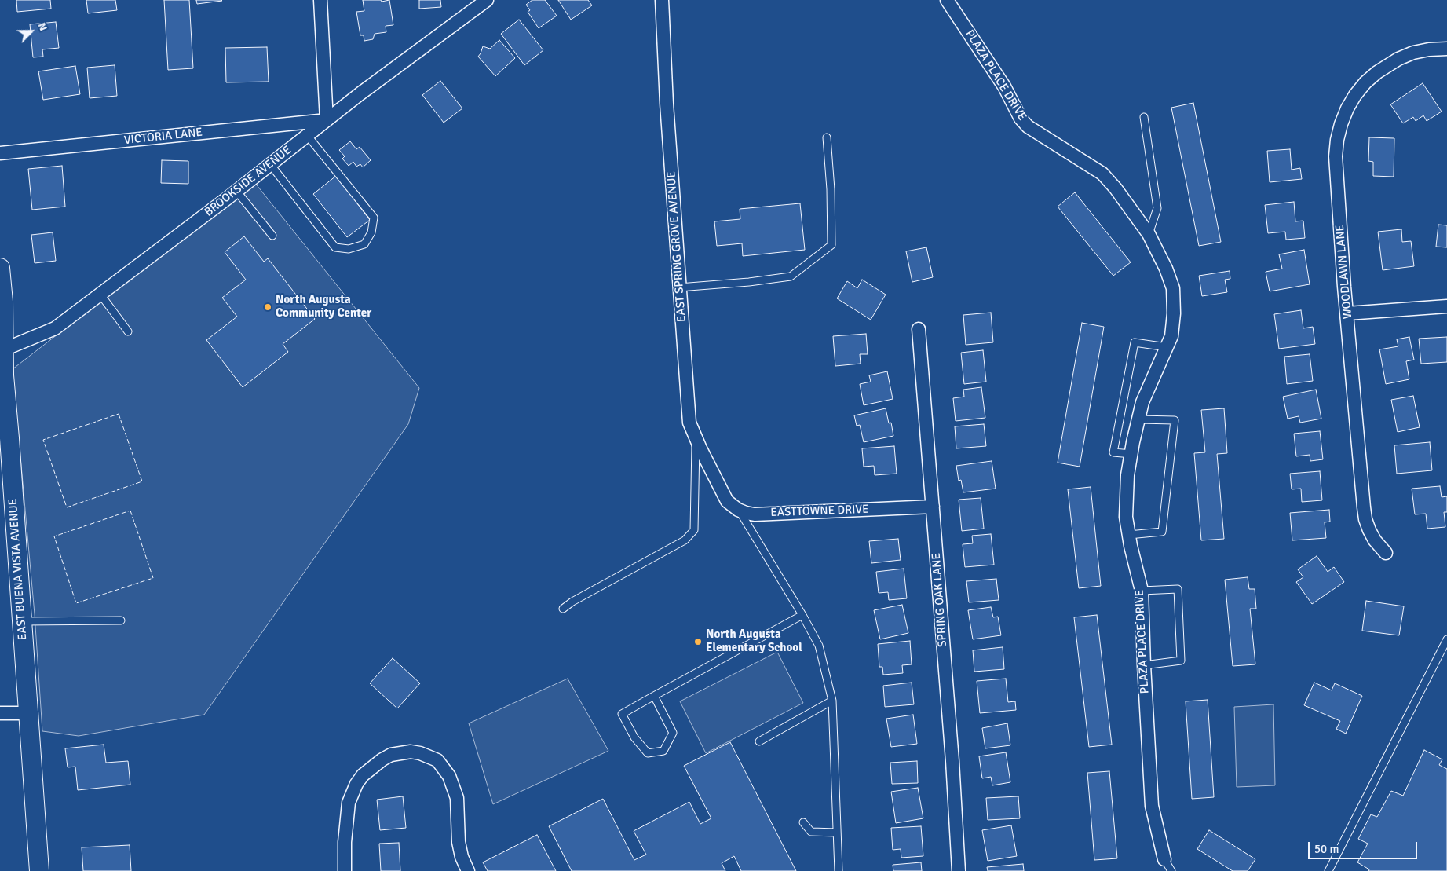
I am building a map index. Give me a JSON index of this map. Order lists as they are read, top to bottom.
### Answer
{
  "streets": {
    "main road": ["EAST BUENA VISTA AVENUE"],
    "street": [
      "PLAZA PLACE DRIVE",
      "VICTORIA LANE",
      "BROOKSIDE AVENUE",
      "EAST SPRING GROVE AVENUE",
      "WOODLAWN LANE",
      "EASTTOWNE DRIVE",
      "SPRING OAK LANE"
    ]
  },
  "crossings": [
    ["VICTORIA LANE", "BROOKSIDE AVENUE"],
    ["BROOKSIDE AVENUE", "EAST BUENA VISTA AVENUE"],
    ["EAST SPRING GROVE AVENUE", "EASTTOWNE DRIVE"],
    ["EASTTOWNE DRIVE", "SPRING OAK LANE"]
  ],
  "places": ["North Augusta Community Center", "North Augusta Elementary School"],
  "scale_bar": "50 m",
  "north": "top right"
}
